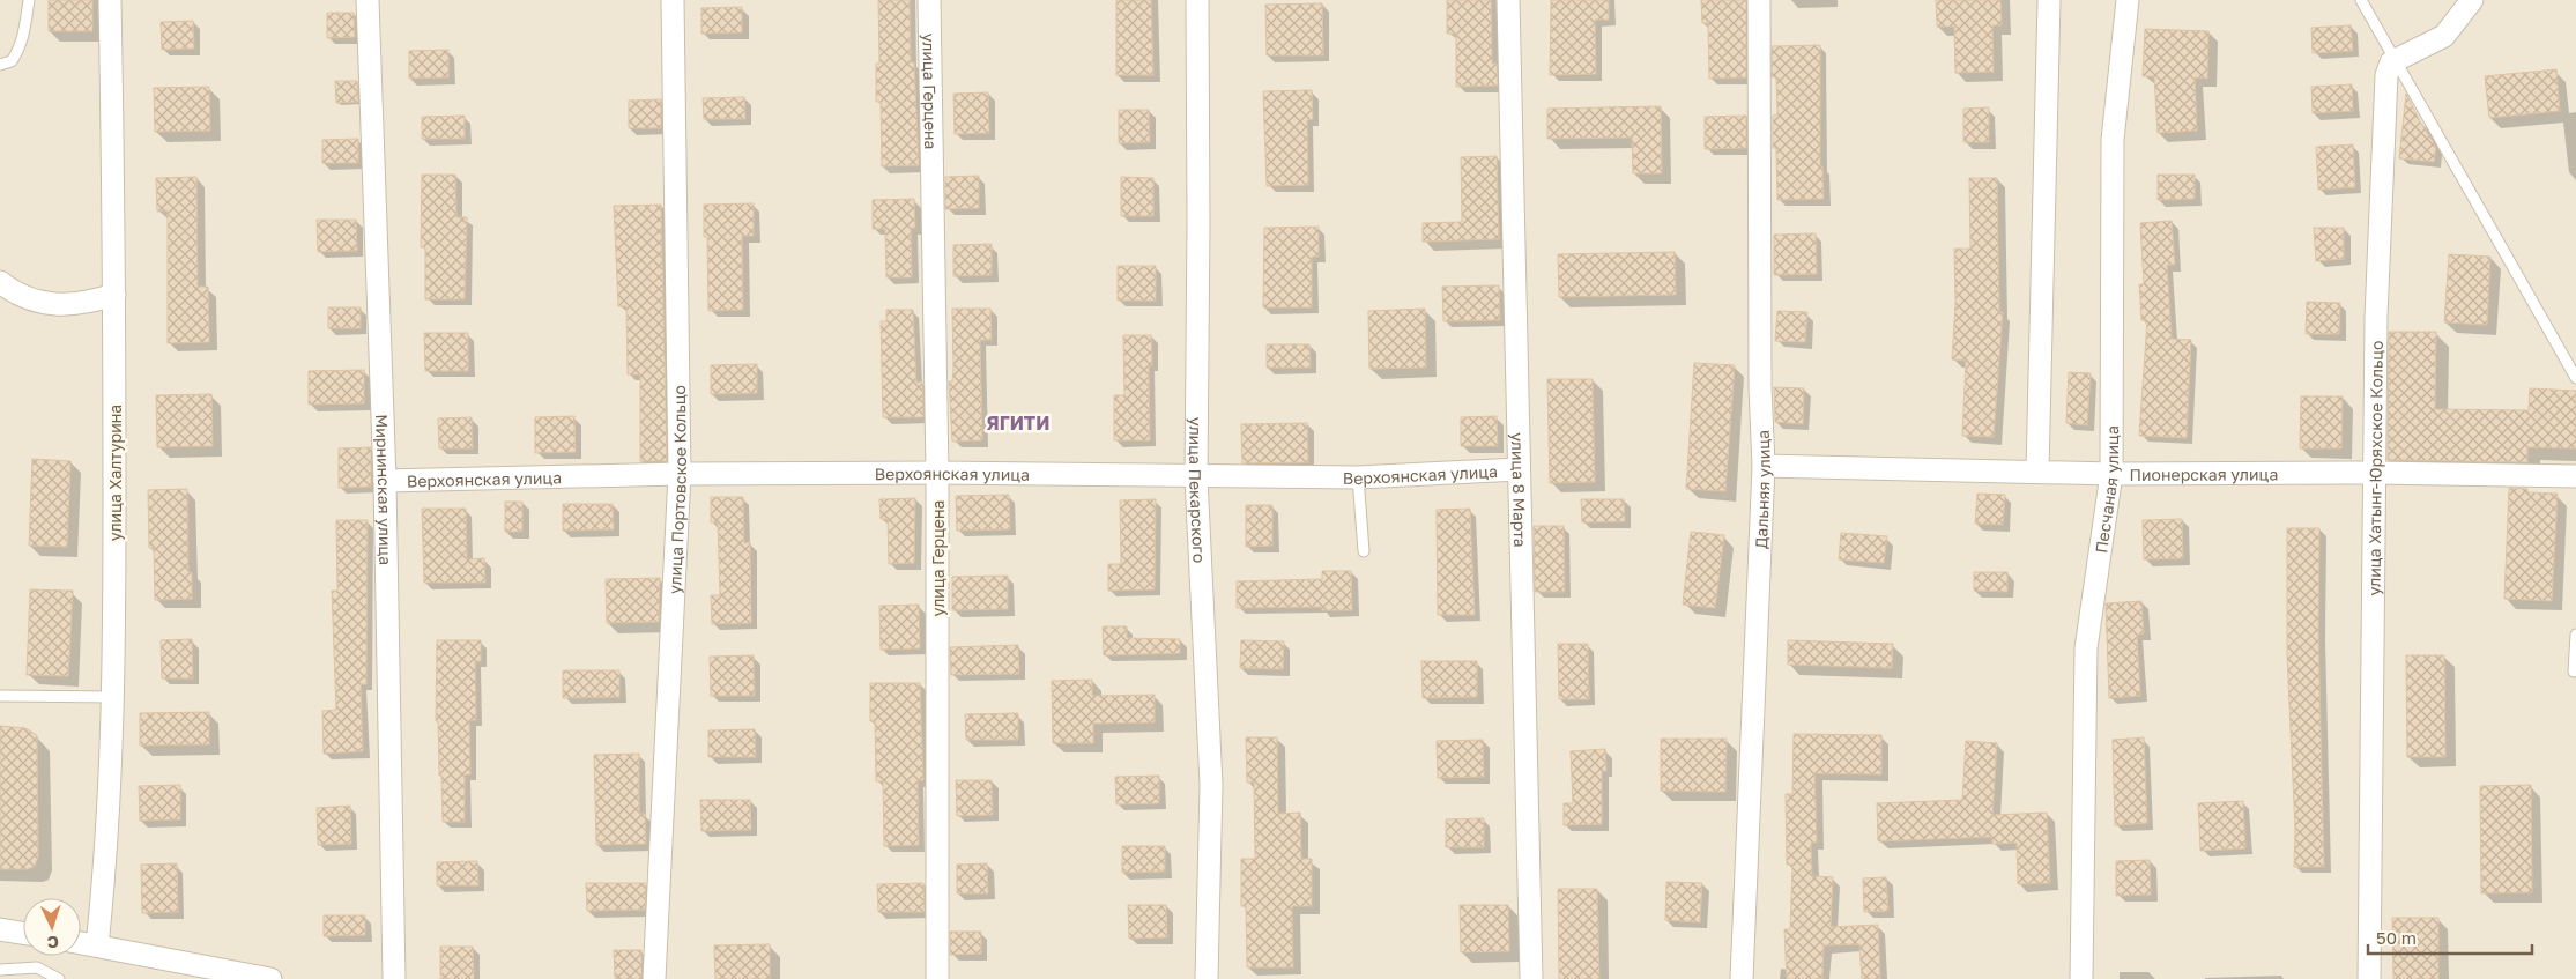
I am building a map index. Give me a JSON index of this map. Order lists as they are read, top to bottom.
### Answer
{
  "streets": {
    "street": [
      "улица Герцена",
      "улица Хатынг-Юряхское Кольцо",
      "улица Халтурина",
      "Пионерская улица",
      "Верхоянская улица",
      "Мирнинская улица",
      "улица Портовское Кольцо",
      "улица Пекарского",
      "улица 8 Марта",
      "Дальняя улица",
      "Песчаная улица"
    ]
  },
  "crossings": [
    ["улица Герцена", "Верхоянская улица"],
    ["улица Хатынг-Юряхское Кольцо", "Пионерская улица"],
    ["Пионерская улица", "Дальняя улица"],
    ["Пионерская улица", "Песчаная улица"],
    ["Верхоянская улица", "Мирнинская улица"],
    ["Верхоянская улица", "улица Портовское Кольцо"],
    ["Верхоянская улица", "улица Пекарского"],
    ["Верхоянская улица", "улица 8 Марта"]
  ],
  "districts": ["ЯГИТИ"],
  "scale_bar": "50 m",
  "north": "bottom"
}
